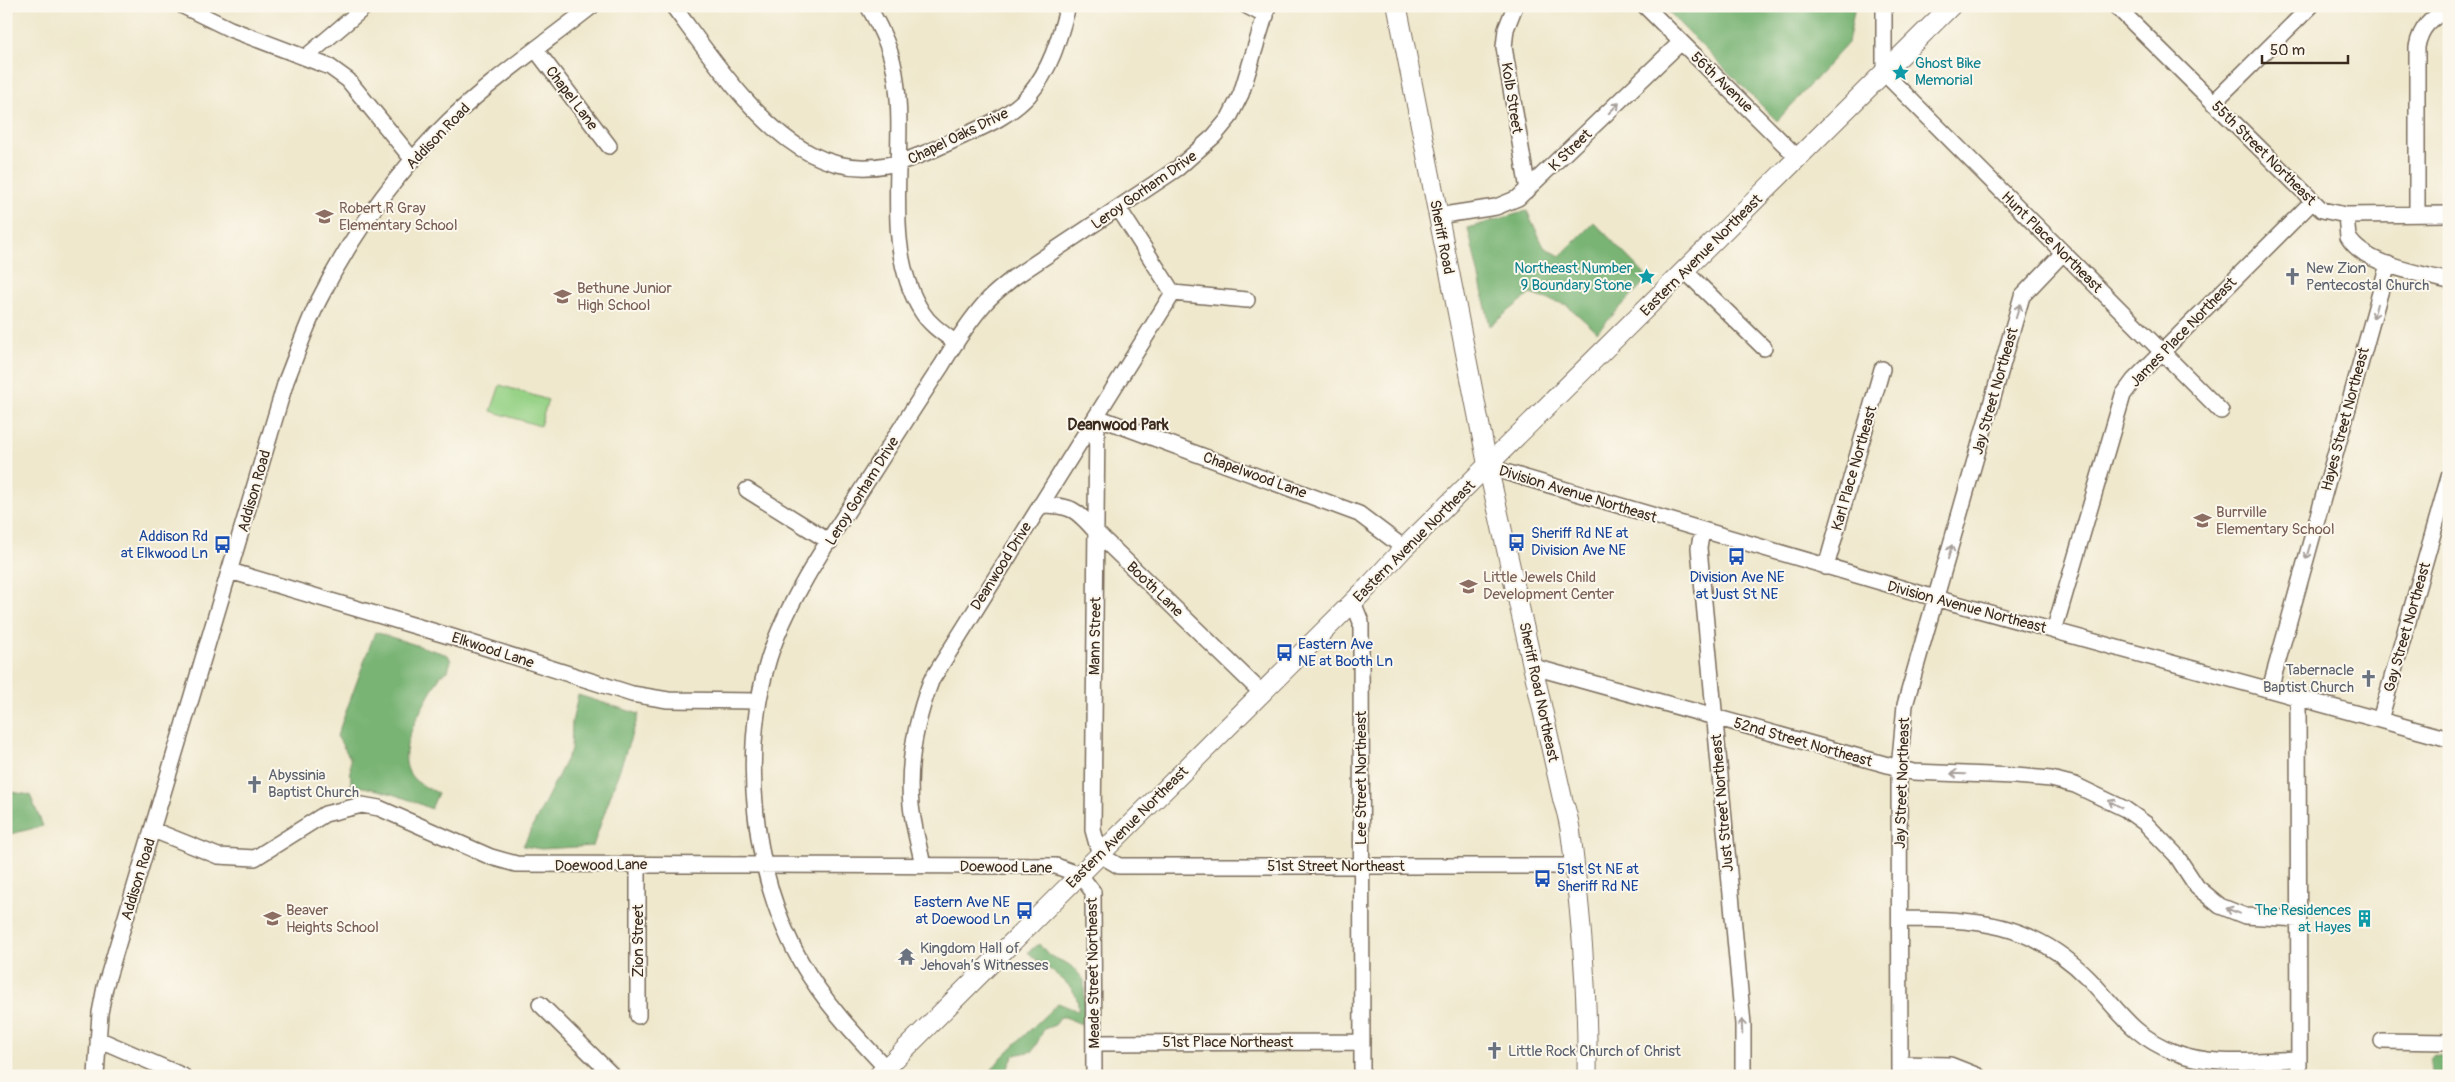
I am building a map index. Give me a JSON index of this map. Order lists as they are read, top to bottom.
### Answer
{
  "streets": {
    "main road": ["Sheriff Road", "Eastern Avenue Northeast", "Sheriff Road Northeast"],
    "street": [
      "56th Avenue",
      "Chapel Lane",
      "Kolb Street",
      "Addison Road",
      "Chapel Oaks Drive",
      "K Street",
      "55th Street Northeast",
      "Leroy Gorham Drive",
      "Hunt Place Northeast",
      "James Place Northeast",
      "Jay Street Northeast",
      "Hayes Street Northeast",
      "Karl Place Northeast",
      "Chapelwood Lane",
      "Division Avenue Northeast",
      "Deanwood Drive",
      "Booth Lane",
      "Gay Street Northeast",
      "Mann Street",
      "Elkwood Lane",
      "52nd Street Northeast",
      "Lee Street Northeast",
      "Just Street Northeast",
      "Doewood Lane",
      "51st Street Northeast",
      "Zion Street",
      "Meade Street Northeast",
      "51st Place Northeast"
    ]
  },
  "crossings": [
    ["56th Avenue", "K Street"],
    ["56th Avenue", "Eastern Avenue Northeast"],
    ["Chapel Lane", "Addison Road"],
    ["Kolb Street", "K Street"],
    ["Addison Road", "Elkwood Lane"],
    ["Addison Road", "Doewood Lane"],
    ["K Street", "Sheriff Road"],
    ["55th Street Northeast", "James Place Northeast"],
    ["Leroy Gorham Drive", "Eastern Avenue Northeast"],
    ["Leroy Gorham Drive", "Elkwood Lane"],
    ["Leroy Gorham Drive", "Doewood Lane"],
    ["Sheriff Road", "Eastern Avenue Northeast"],
    ["Sheriff Road", "Division Avenue Northeast"],
    ["Sheriff Road", "Sheriff Road Northeast"],
    ["Hunt Place Northeast", "Eastern Avenue Northeast"],
    ["Hunt Place Northeast", "James Place Northeast"],
    ["Hunt Place Northeast", "Jay Street Northeast"],
    ["Eastern Avenue Northeast", "Chapelwood Lane"],
    ["Eastern Avenue Northeast", "Division Avenue Northeast"],
    ["Eastern Avenue Northeast", "Booth Lane"],
    ["Eastern Avenue Northeast", "Mann Street"],
    ["Eastern Avenue Northeast", "Sheriff Road Northeast"],
    ["Eastern Avenue Northeast", "Lee Street Northeast"],
    ["Eastern Avenue Northeast", "Doewood Lane"],
    ["Eastern Avenue Northeast", "51st Street Northeast"],
    ["Eastern Avenue Northeast", "Meade Street Northeast"],
    ["James Place Northeast", "Division Avenue Northeast"],
    ["Jay Street Northeast", "Division Avenue Northeast"],
    ["Jay Street Northeast", "52nd Street Northeast"],
    ["Hayes Street Northeast", "Division Avenue Northeast"],
    ["Karl Place Northeast", "Division Avenue Northeast"],
    ["Chapelwood Lane", "Deanwood Drive"],
    ["Chapelwood Lane", "Mann Street"],
    ["Division Avenue Northeast", "Gay Street Northeast"],
    ["Division Avenue Northeast", "Sheriff Road Northeast"],
    ["Division Avenue Northeast", "Just Street Northeast"],
    ["Deanwood Drive", "Booth Lane"],
    ["Deanwood Drive", "Mann Street"],
    ["Deanwood Drive", "Doewood Lane"],
    ["Booth Lane", "Mann Street"],
    ["Mann Street", "51st Street Northeast"],
    ["Sheriff Road Northeast", "52nd Street Northeast"],
    ["Sheriff Road Northeast", "51st Street Northeast"],
    ["52nd Street Northeast", "Just Street Northeast"],
    ["Lee Street Northeast", "51st Street Northeast"],
    ["Lee Street Northeast", "51st Place Northeast"],
    ["Doewood Lane", "Zion Street"],
    ["Doewood Lane", "Meade Street Northeast"],
    ["Meade Street Northeast", "51st Place Northeast"]
  ],
  "one_way": [
    "K Street",
    "Jay Street Northeast",
    "Hayes Street Northeast",
    "52nd Street Northeast",
    "Just Street Northeast"
  ],
  "districts": ["Deanwood Park"],
  "places": {
    "place": ["Ghost Bike Memorial", "Northeast Number 9 Boundary Stone"],
    "school or university": [
      "Robert R Gray Elementary School",
      "Bethune Junior High School",
      "Burrville Elementary School",
      "Little Jewels Child Development Center",
      "Beaver Heights School"
    ],
    "church": [
      "New Zion Pentecostal Church",
      "Tabernacle Baptist Church",
      "Abyssinia Baptist Church",
      "Little Rock Church of Christ"
    ],
    "bus stop": [
      "Sheriff Rd NE at Division Ave NE",
      "Addison Rd at Elkwood Ln",
      "Division Ave NE at Just St NE",
      "Eastern Ave NE at Booth Ln",
      "51st St NE at Sheriff Rd NE",
      "Eastern Ave NE at Doewood Ln"
    ],
    "building": ["The Residences at Hayes"],
    "temple": ["Kingdom Hall of Jehovah’s Witnesses"]
  },
  "scale_bar": "50 m"
}
